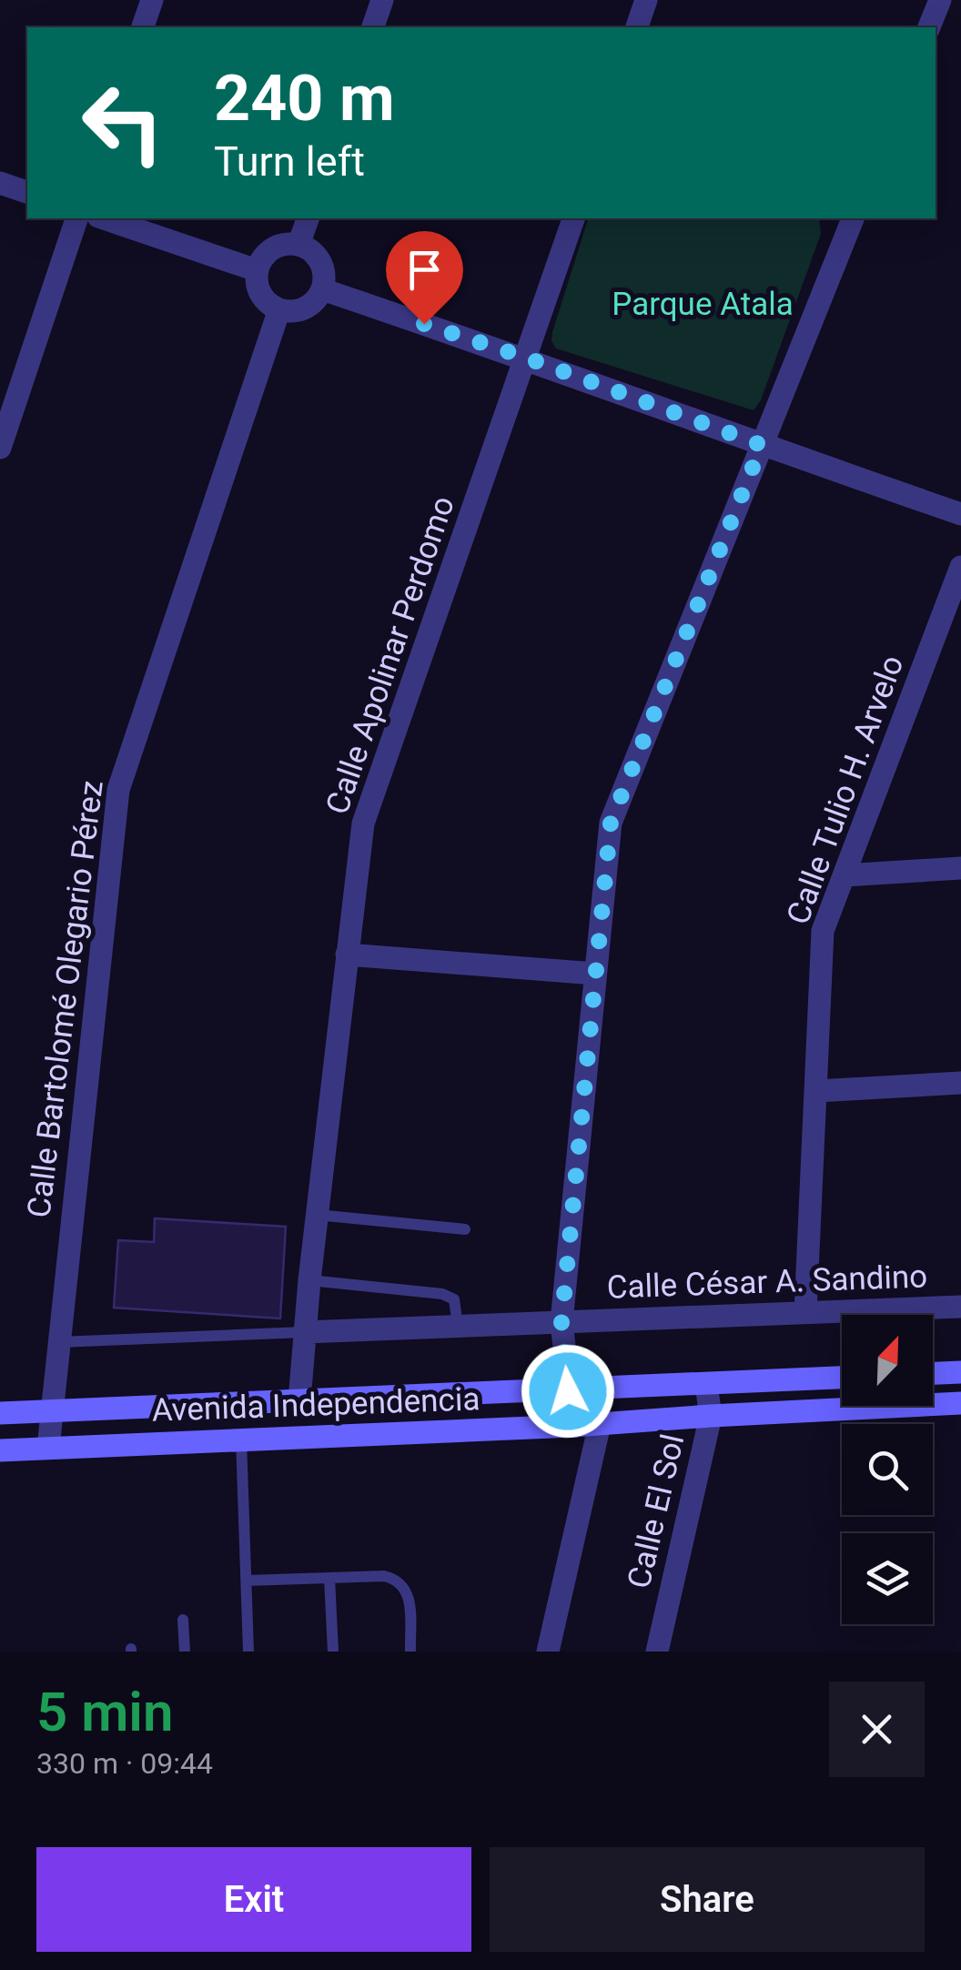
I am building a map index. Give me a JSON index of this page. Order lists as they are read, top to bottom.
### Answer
{
  "streets": {
    "main road": ["Avenida Independencia"],
    "street": [
      "Calle Apolinar Perdomo",
      "Calle Tulio H. Arvelo",
      "Calle Bartolomé Olegario Pérez",
      "Calle César A. Sandino",
      "Calle El Sol"
    ]
  },
  "crossings": [
    ["Calle Apolinar Perdomo", "Calle César A. Sandino"],
    ["Calle Apolinar Perdomo", "Avenida Independencia"],
    ["Calle Tulio H. Arvelo", "Calle César A. Sandino"],
    ["Calle Bartolomé Olegario Pérez", "Avenida Independencia"],
    ["Avenida Independencia", "Calle El Sol"]
  ],
  "parks": ["Parque Atala"],
  "north": "top right",
  "page": {
    "turn": ["240 m", "Turn left"],
    "heading": ["5 min", "330 m · 09:44"],
    "buttons": ["Exit", "Share"]
  }
}
